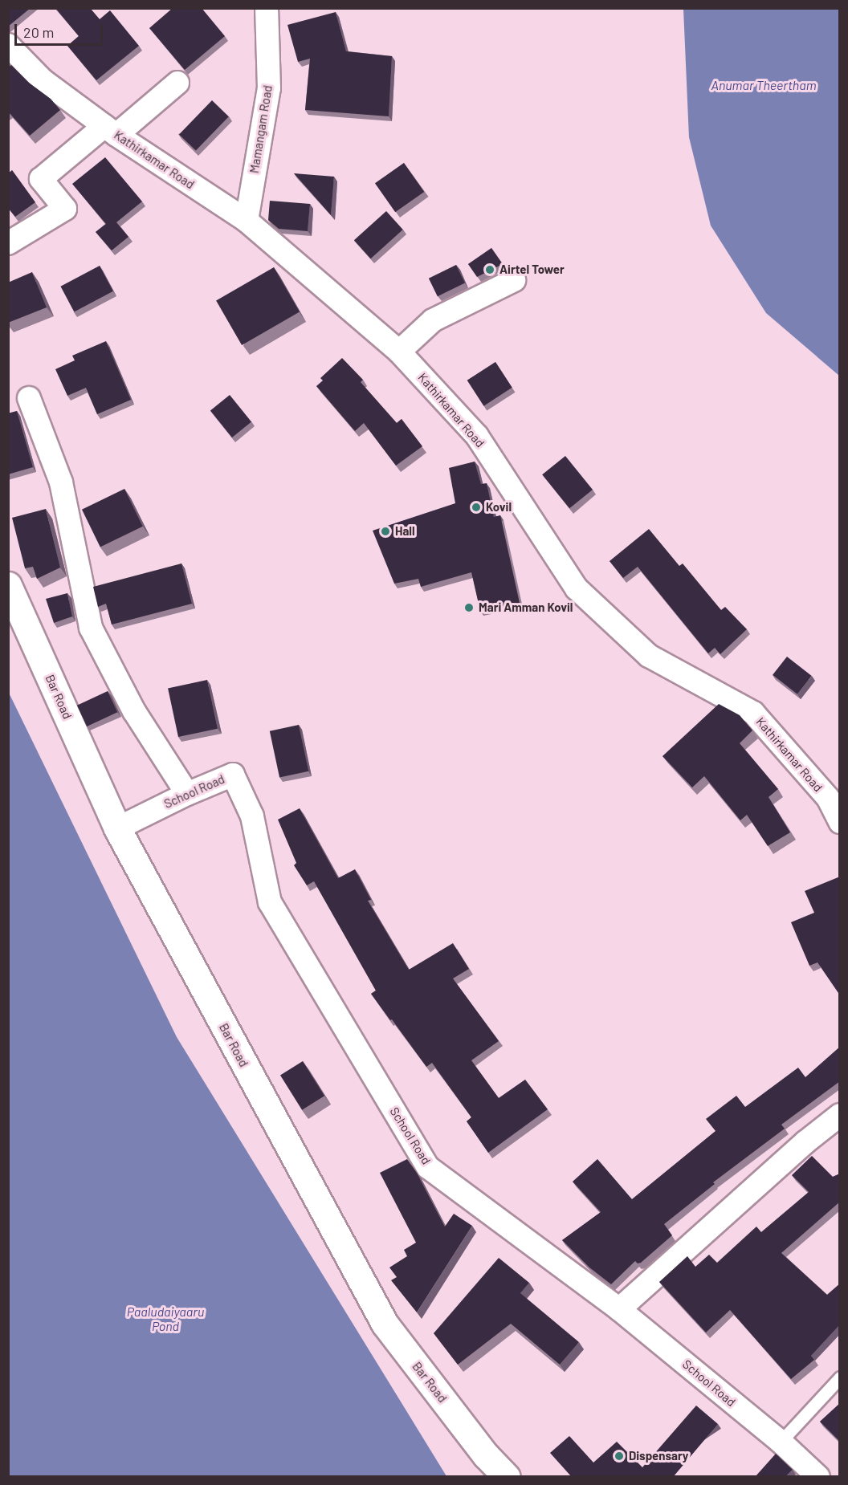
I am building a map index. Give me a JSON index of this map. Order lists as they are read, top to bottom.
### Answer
{
  "streets": {
    "main road": ["Bar Road"],
    "street": ["Mamangam Road", "Kathirkamar Road", "School Road"]
  },
  "crossings": [
    ["Mamangam Road", "Kathirkamar Road"],
    ["Bar Road", "School Road"]
  ],
  "water": ["Anumar Theertham", "Paaludaiyaaru Pond"],
  "places": [
    "Airtel Tower",
    "Kovil",
    "Hall",
    "Mari Amman Kovil",
    "Dispensary"
  ],
  "scale_bar": "20 m"
}
